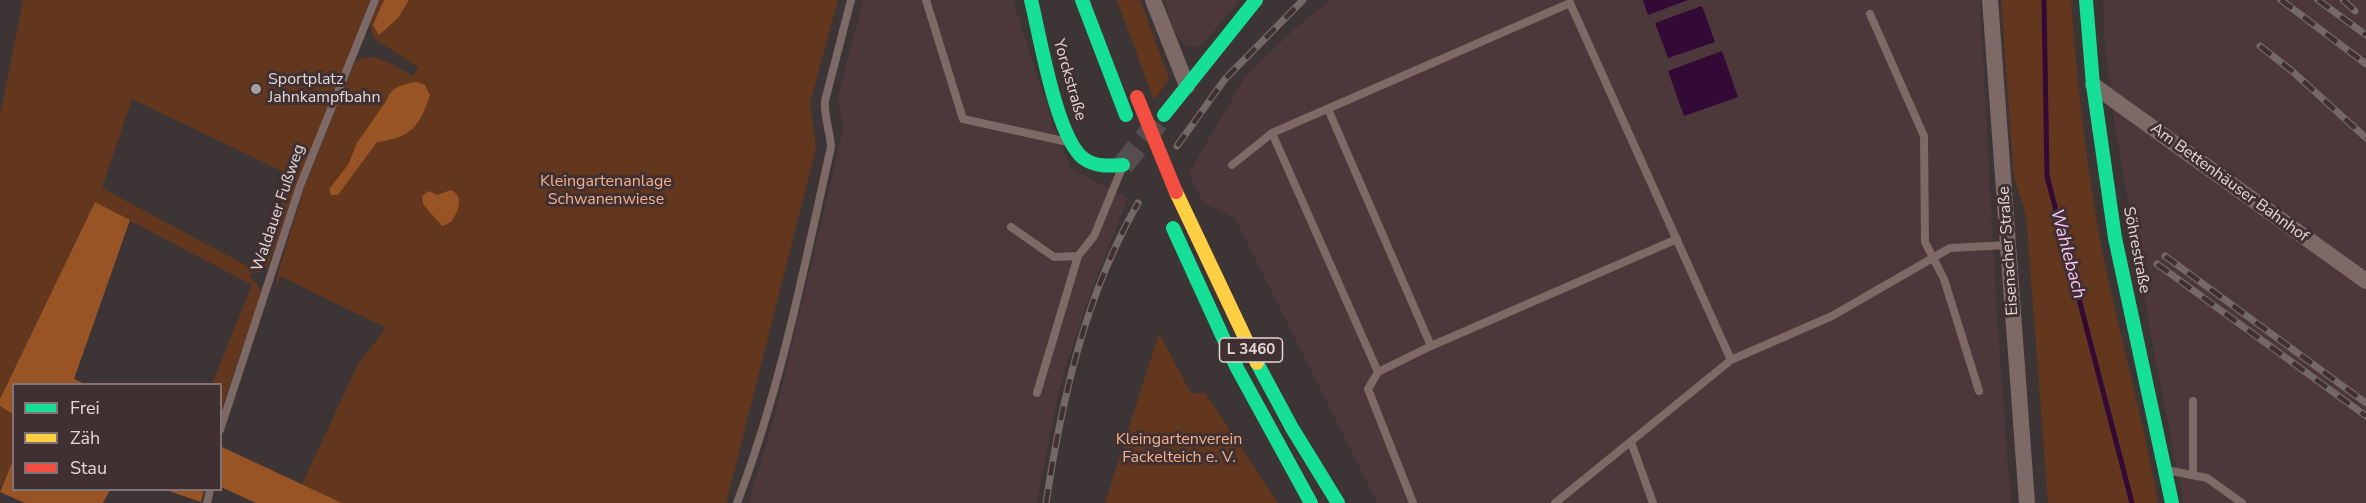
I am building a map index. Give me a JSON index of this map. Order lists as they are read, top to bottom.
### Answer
{
  "streets": {
    "main road": ["Yorckstraße", "Söhrestraße", "L 3460"],
    "street": ["Am Bettenhäuser Bahnhof", "Eisenacher Straße"],
    "lane": ["Waldauer Fußweg"]
  },
  "crossings": [
    ["Am Bettenhäuser Bahnhof", "Söhrestraße"]
  ],
  "water": ["Wahlebach"],
  "parks": ["Kleingartenanlage Schwanenwiese", "Kleingartenverein Fackelteich e. V."],
  "places": ["Sportplatz Jahnkampfbahn"],
  "legend": ["Frei", "Zäh", "Stau"]
}
